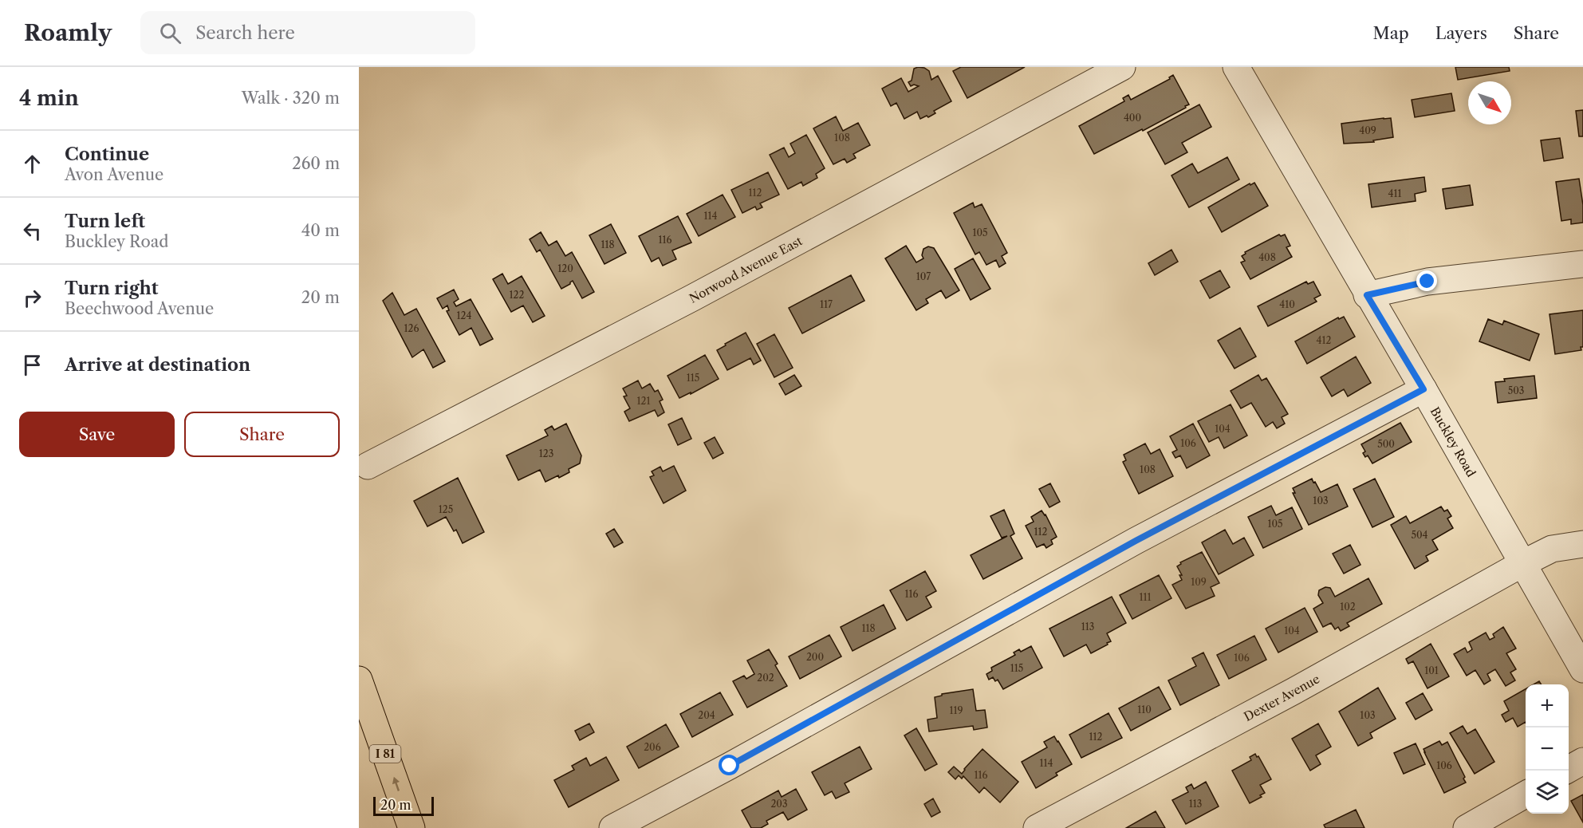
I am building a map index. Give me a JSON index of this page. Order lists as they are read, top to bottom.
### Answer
{
  "streets": {
    "highway": ["I 81"],
    "street": ["Norwood Avenue East", "Buckley Road", "Dexter Avenue"]
  },
  "crossings": [
    ["Buckley Road", "Dexter Avenue"]
  ],
  "house_numbers": [
    "400",
    "409",
    "108",
    "112",
    "411",
    "114",
    "105",
    "116",
    "118",
    "408",
    "120",
    "107",
    "122",
    "117",
    "410",
    "124",
    "126",
    "412",
    "115",
    "503",
    "121",
    "104",
    "106",
    "500",
    "123",
    "108",
    "103",
    "125",
    "105",
    "112",
    "504",
    "109",
    "116",
    "111",
    "102",
    "113",
    "118",
    "104",
    "200",
    "106",
    "115",
    "101",
    "202",
    "110",
    "119",
    "204",
    "103",
    "112",
    "206",
    "114",
    "106",
    "116",
    "203",
    "113"
  ],
  "scale_bar": "20 m",
  "north": "bottom right",
  "page": {
    "header": "Roamly",
    "search": "Search here",
    "nav": ["Map", "Layers", "Share"],
    "heading": ["4 min", "Walk · 320 m"],
    "list": [
      ["Continue", "Avon Avenue", "260 m"],
      ["Turn left", "Buckley Road", "40 m"],
      ["Turn right", "Beechwood Avenue", "20 m"],
      "Arrive at destination"
    ],
    "buttons": ["Save", "Share"],
    "map_buttons": ["+", "−"],
    "scale": "20 m"
  }
}
